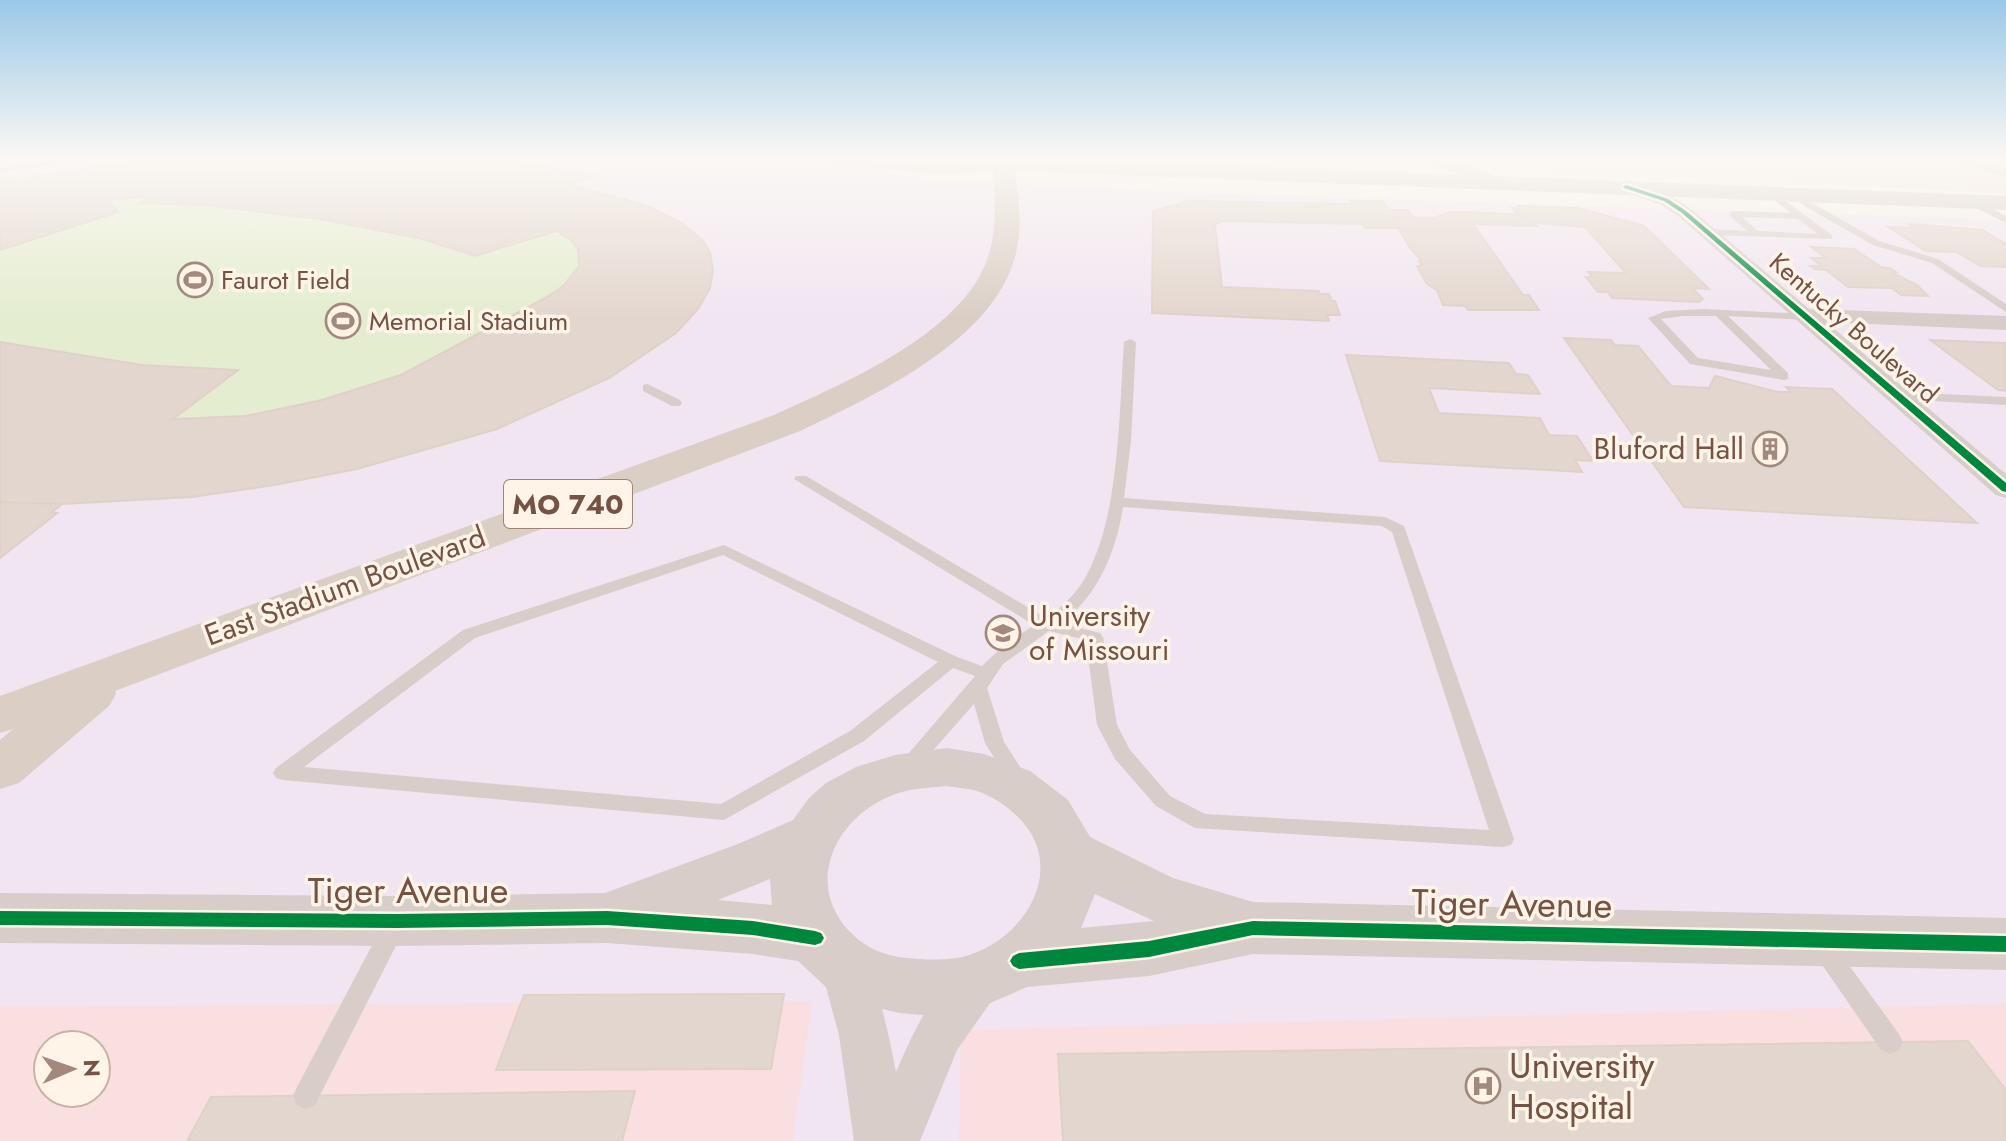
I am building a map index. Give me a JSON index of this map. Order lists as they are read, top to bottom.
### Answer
{
  "streets": {
    "main road": ["MO 740", "East Stadium Boulevard"],
    "street": ["Kentucky Boulevard", "Tiger Avenue"]
  },
  "places": {
    "sports": ["Faurot Field", "Memorial Stadium"],
    "building": ["Bluford Hall"],
    "school or university": ["University of Missouri"],
    "hospital": ["University Hospital"]
  },
  "north": "right"
}
